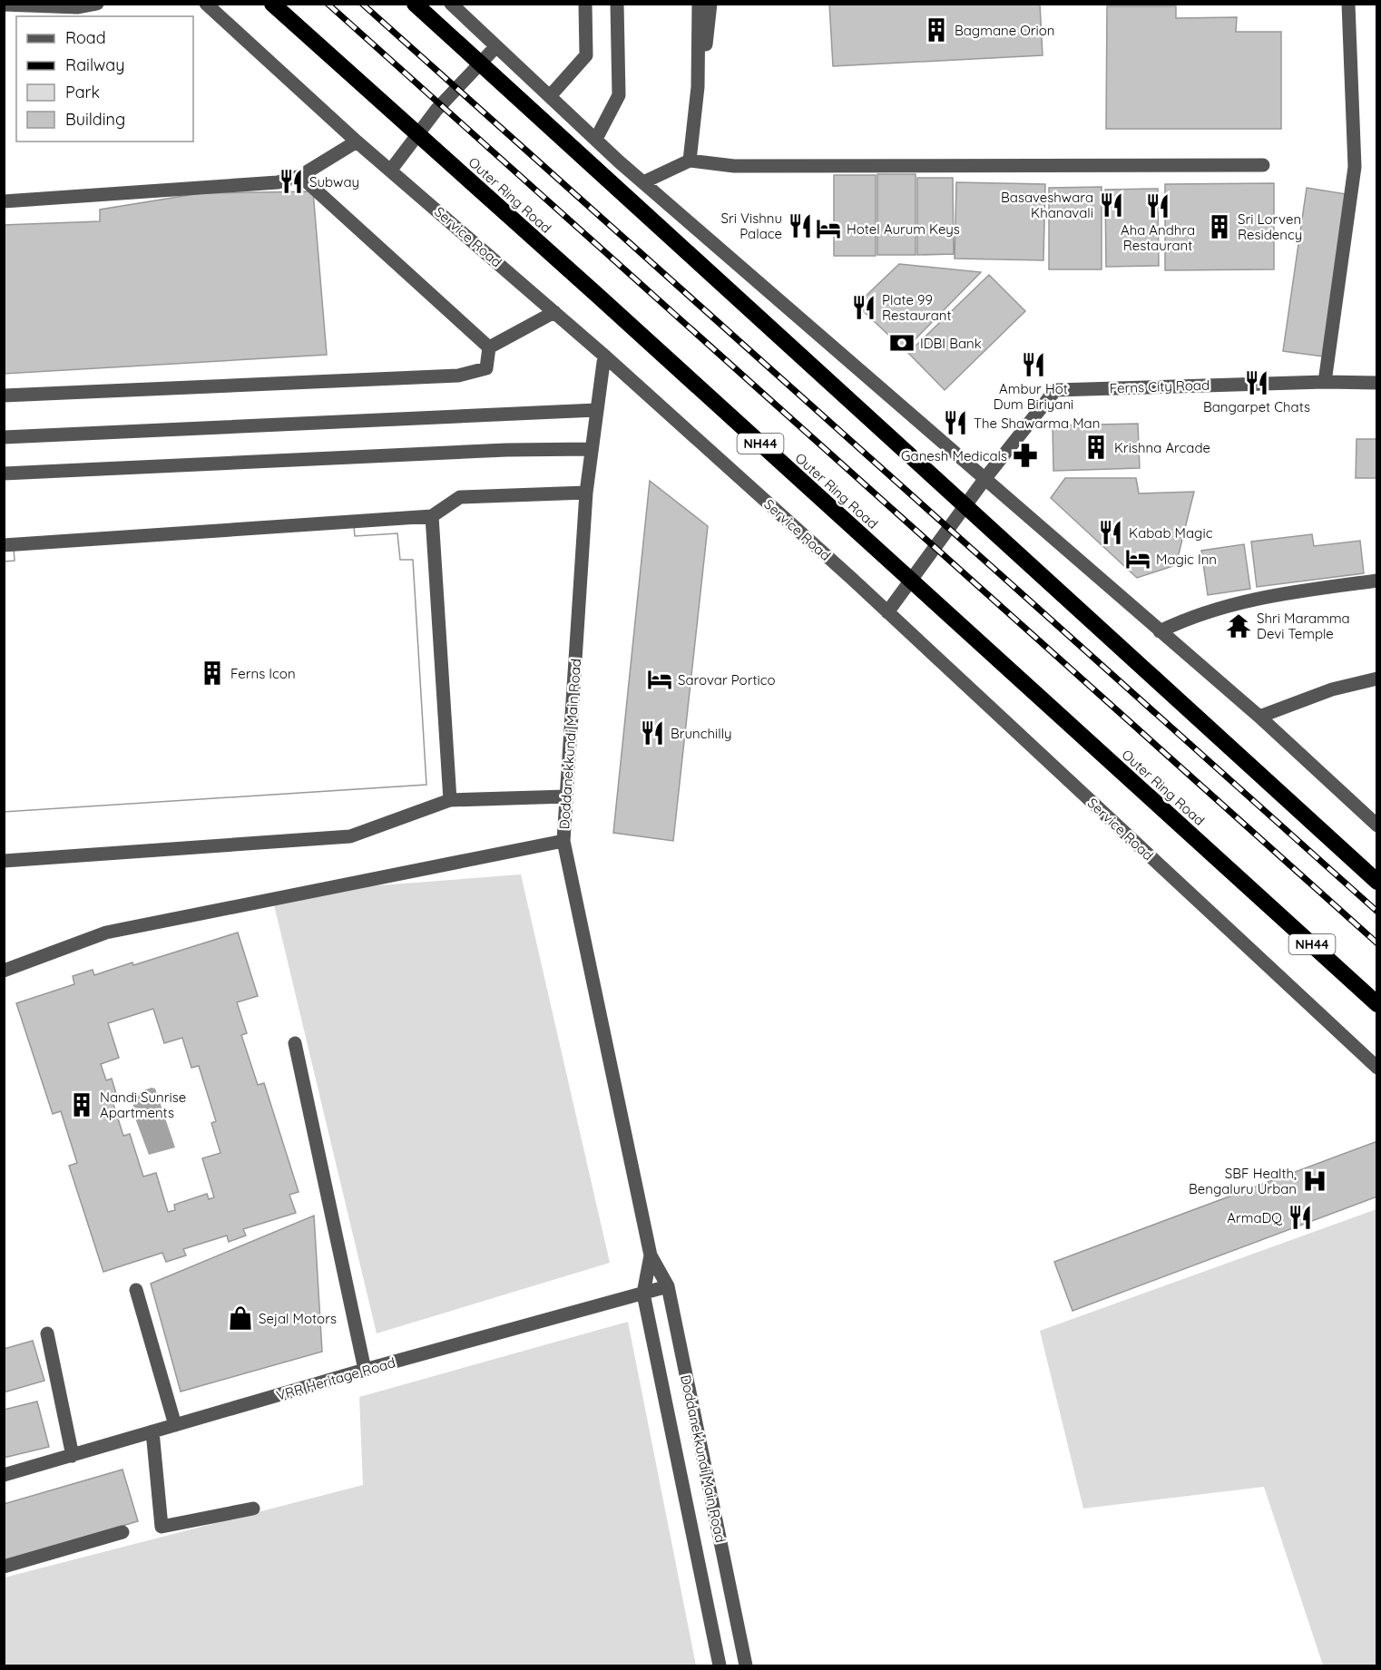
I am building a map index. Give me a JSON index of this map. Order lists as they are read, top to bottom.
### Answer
{
  "streets": {
    "highway": ["Outer Ring Road", "NH44"],
    "street": [
      "Service Road",
      "Ferns City Road",
      "Doddanekkundi Main Road",
      "VRR Heritage Road"
    ]
  },
  "crossings": [
    ["Service Road", "Ferns City Road"],
    ["Service Road", "Doddanekkundi Main Road"],
    ["Doddanekkundi Main Road", "VRR Heritage Road"]
  ],
  "places": {
    "building": [
      "Bagmane Orion",
      "Sri Lorven Residency",
      "Krishna Arcade",
      "Ferns Icon",
      "Nandi Sunrise Apartments"
    ],
    "restaurant": [
      "Subway",
      "Basaveshwara Khanavali",
      "Aha Andhra Restaurant",
      "Sri Vishnu Palace",
      "Plate 99 Restaurant",
      "Ambur Hot Dum Biriyani",
      "Bangarpet Chats",
      "The Shawarma Man",
      "Kabab Magic",
      "Brunchilly",
      "ArmaDQ"
    ],
    "hotel": ["Hotel Aurum Keys", "Magic Inn", "Sarovar Portico"],
    "bank": ["IDBI Bank"],
    "pharmacy": ["Ganesh Medicals"],
    "temple": ["Shri Maramma Devi Temple"],
    "hospital": ["SBF Health, Bengaluru Urban"],
    "shop": ["Sejal Motors"]
  },
  "legend": [
    "Road",
    "Railway",
    "Park",
    "Building"
  ]
}
